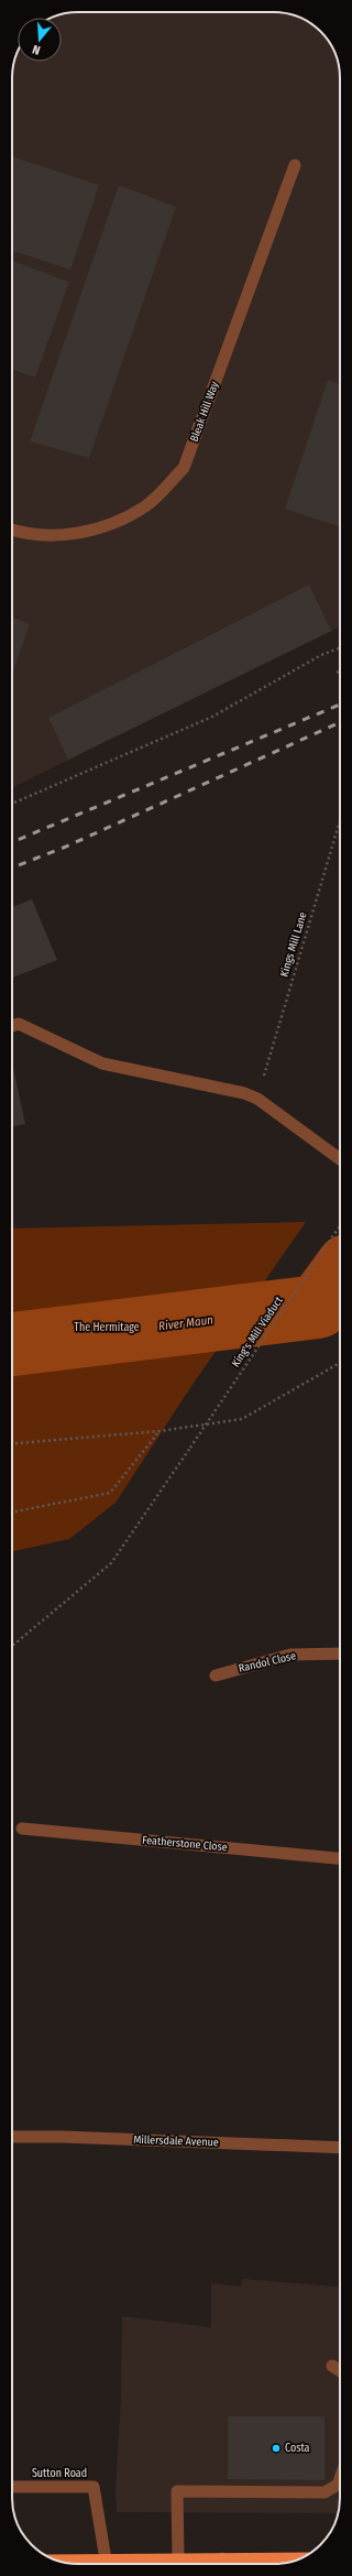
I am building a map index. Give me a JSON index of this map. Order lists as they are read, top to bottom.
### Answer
{
  "streets": {
    "street": [
      "Bleak Hill Way",
      "Randol Close",
      "Featherstone Close",
      "Millersdale Avenue",
      "Sutton Road"
    ],
    "path": ["Kings Mill Lane", "King's Mill Viaduct"]
  },
  "water": ["River Maun"],
  "parks": ["The Hermitage"],
  "places": ["Costa"],
  "north": "bottom"
}
